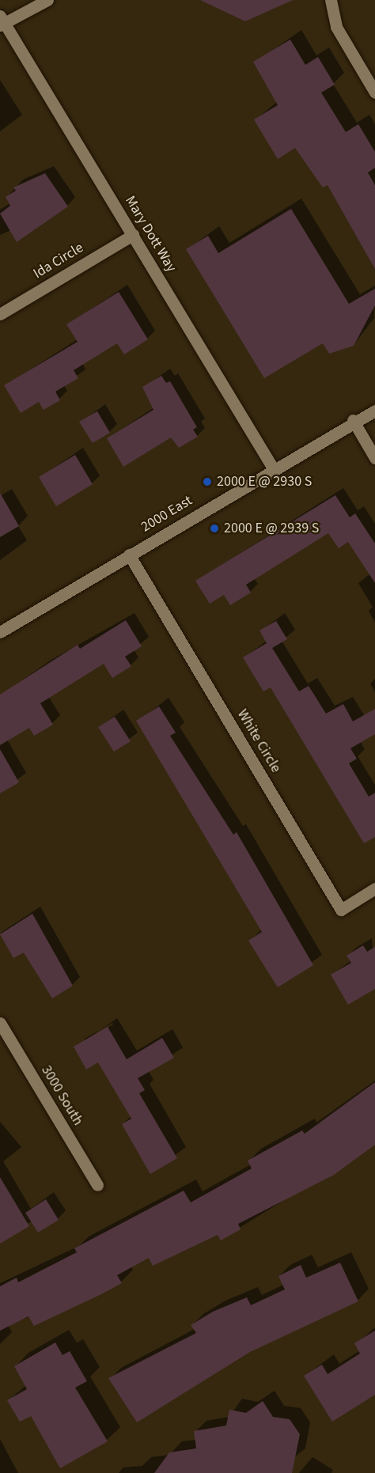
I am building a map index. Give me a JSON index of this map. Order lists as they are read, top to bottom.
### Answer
{
  "streets": {
    "street": [
      "Mary Dott Way",
      "Ida Circle",
      "2000 East",
      "White Circle",
      "3000 South"
    ]
  },
  "crossings": [
    ["Mary Dott Way", "Ida Circle"],
    ["Mary Dott Way", "2000 East"],
    ["2000 East", "White Circle"]
  ],
  "places": ["2000 E @ 2930 S", "2000 E @ 2939 S"]
}
